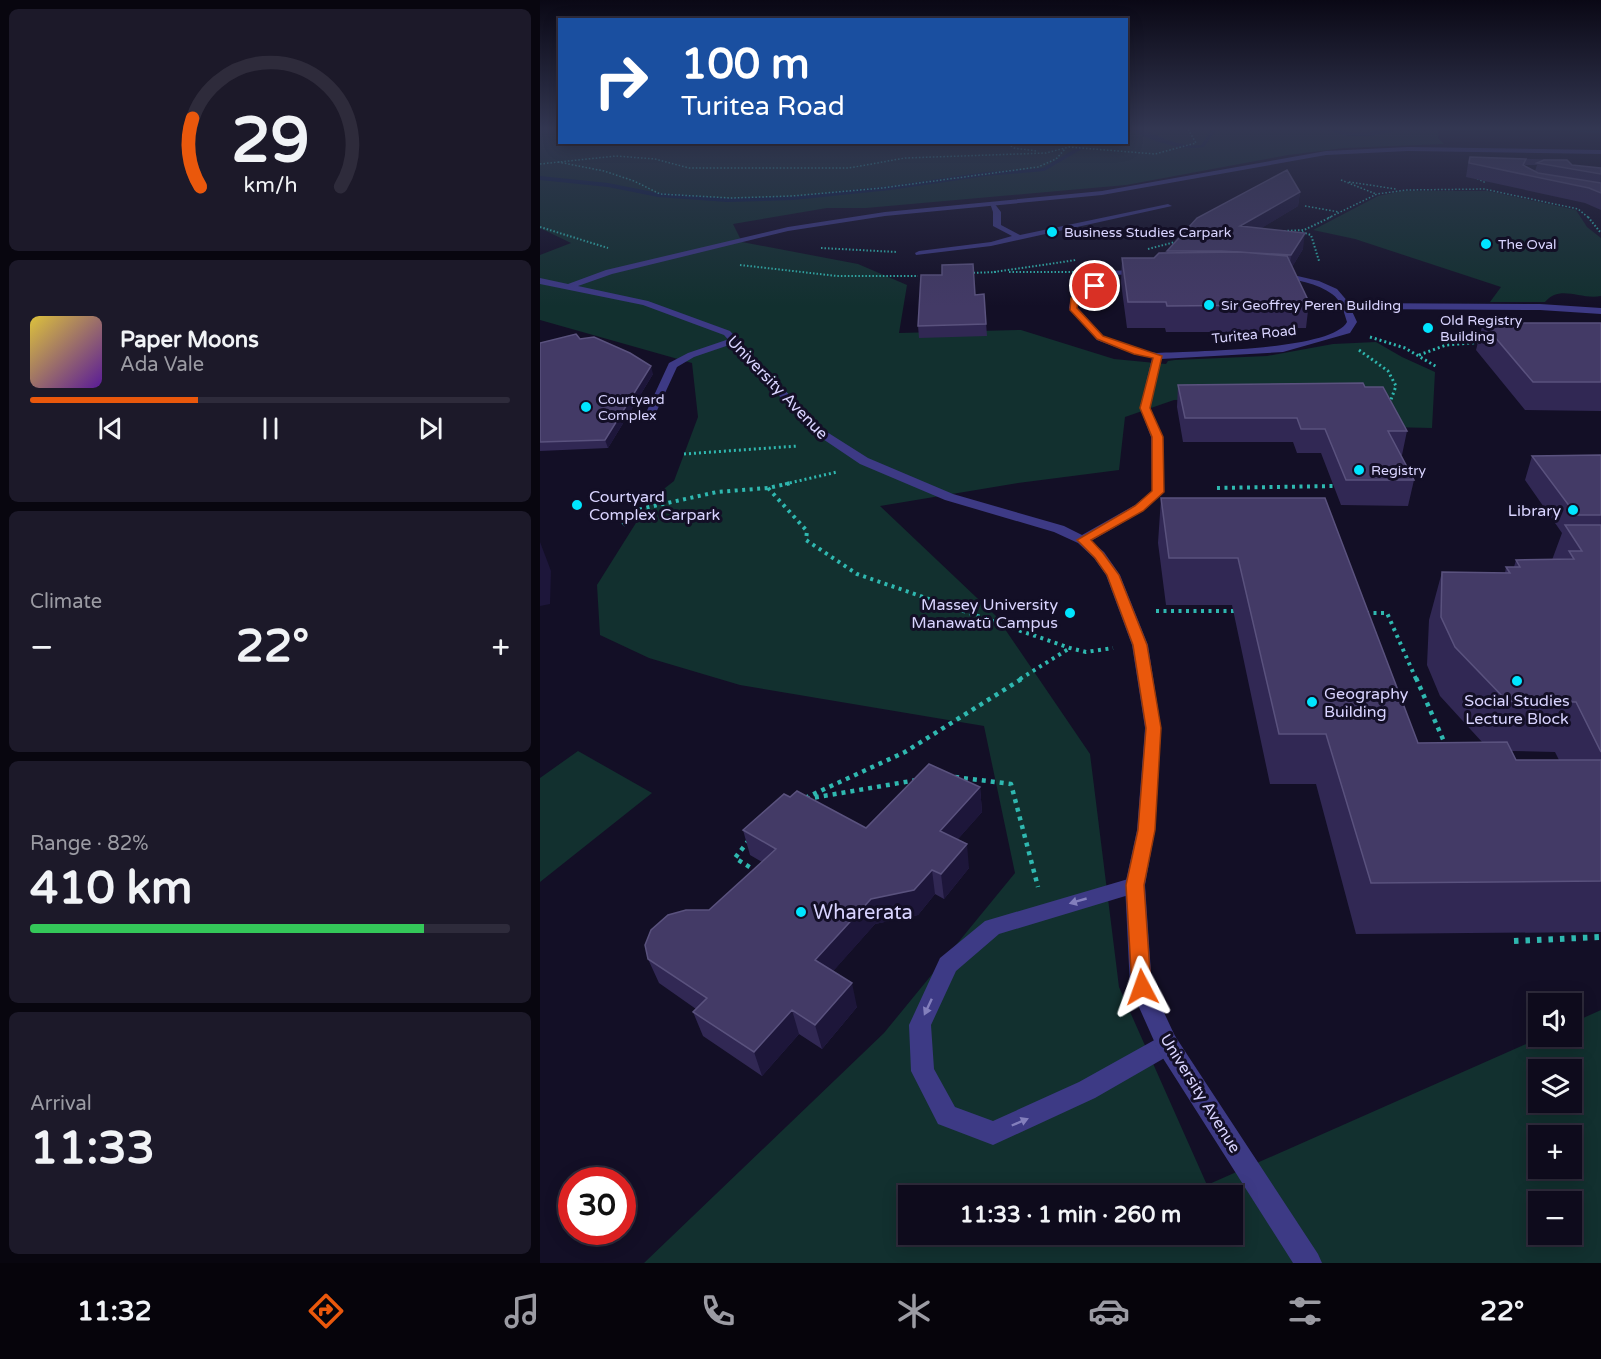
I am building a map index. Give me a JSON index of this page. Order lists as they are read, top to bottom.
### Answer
{
  "streets": {
    "street": ["Turitea Road", "University Avenue"]
  },
  "places": [
    "Business Studies Carpark",
    "The Oval",
    "Sir Geoffrey Peren Building",
    "Old Registry Building",
    "Courtyard Complex",
    "Registry",
    "Courtyard Complex Carpark",
    "Library",
    "Massey University Manawatū Campus",
    "Social Studies Lecture Block",
    "Geography Building",
    "Wharerata"
  ],
  "page": {
    "turn": ["100 m", "Turitea Road"],
    "song": ["Paper Moons", "Ada Vale"],
    "tile": [
      "Climate",
      ["Range · 82%", "410 km"],
      ["Arrival", "11:33"]
    ],
    "heat": ["−", "22°", "+"],
    "map_buttons": ["+", "−"],
    "limit": "30",
    "trip": "11:33 · 1 min · 260 m",
    "tabs": ["11:32", "22°"],
    "gauge": ["29", "km/h"]
  }
}
